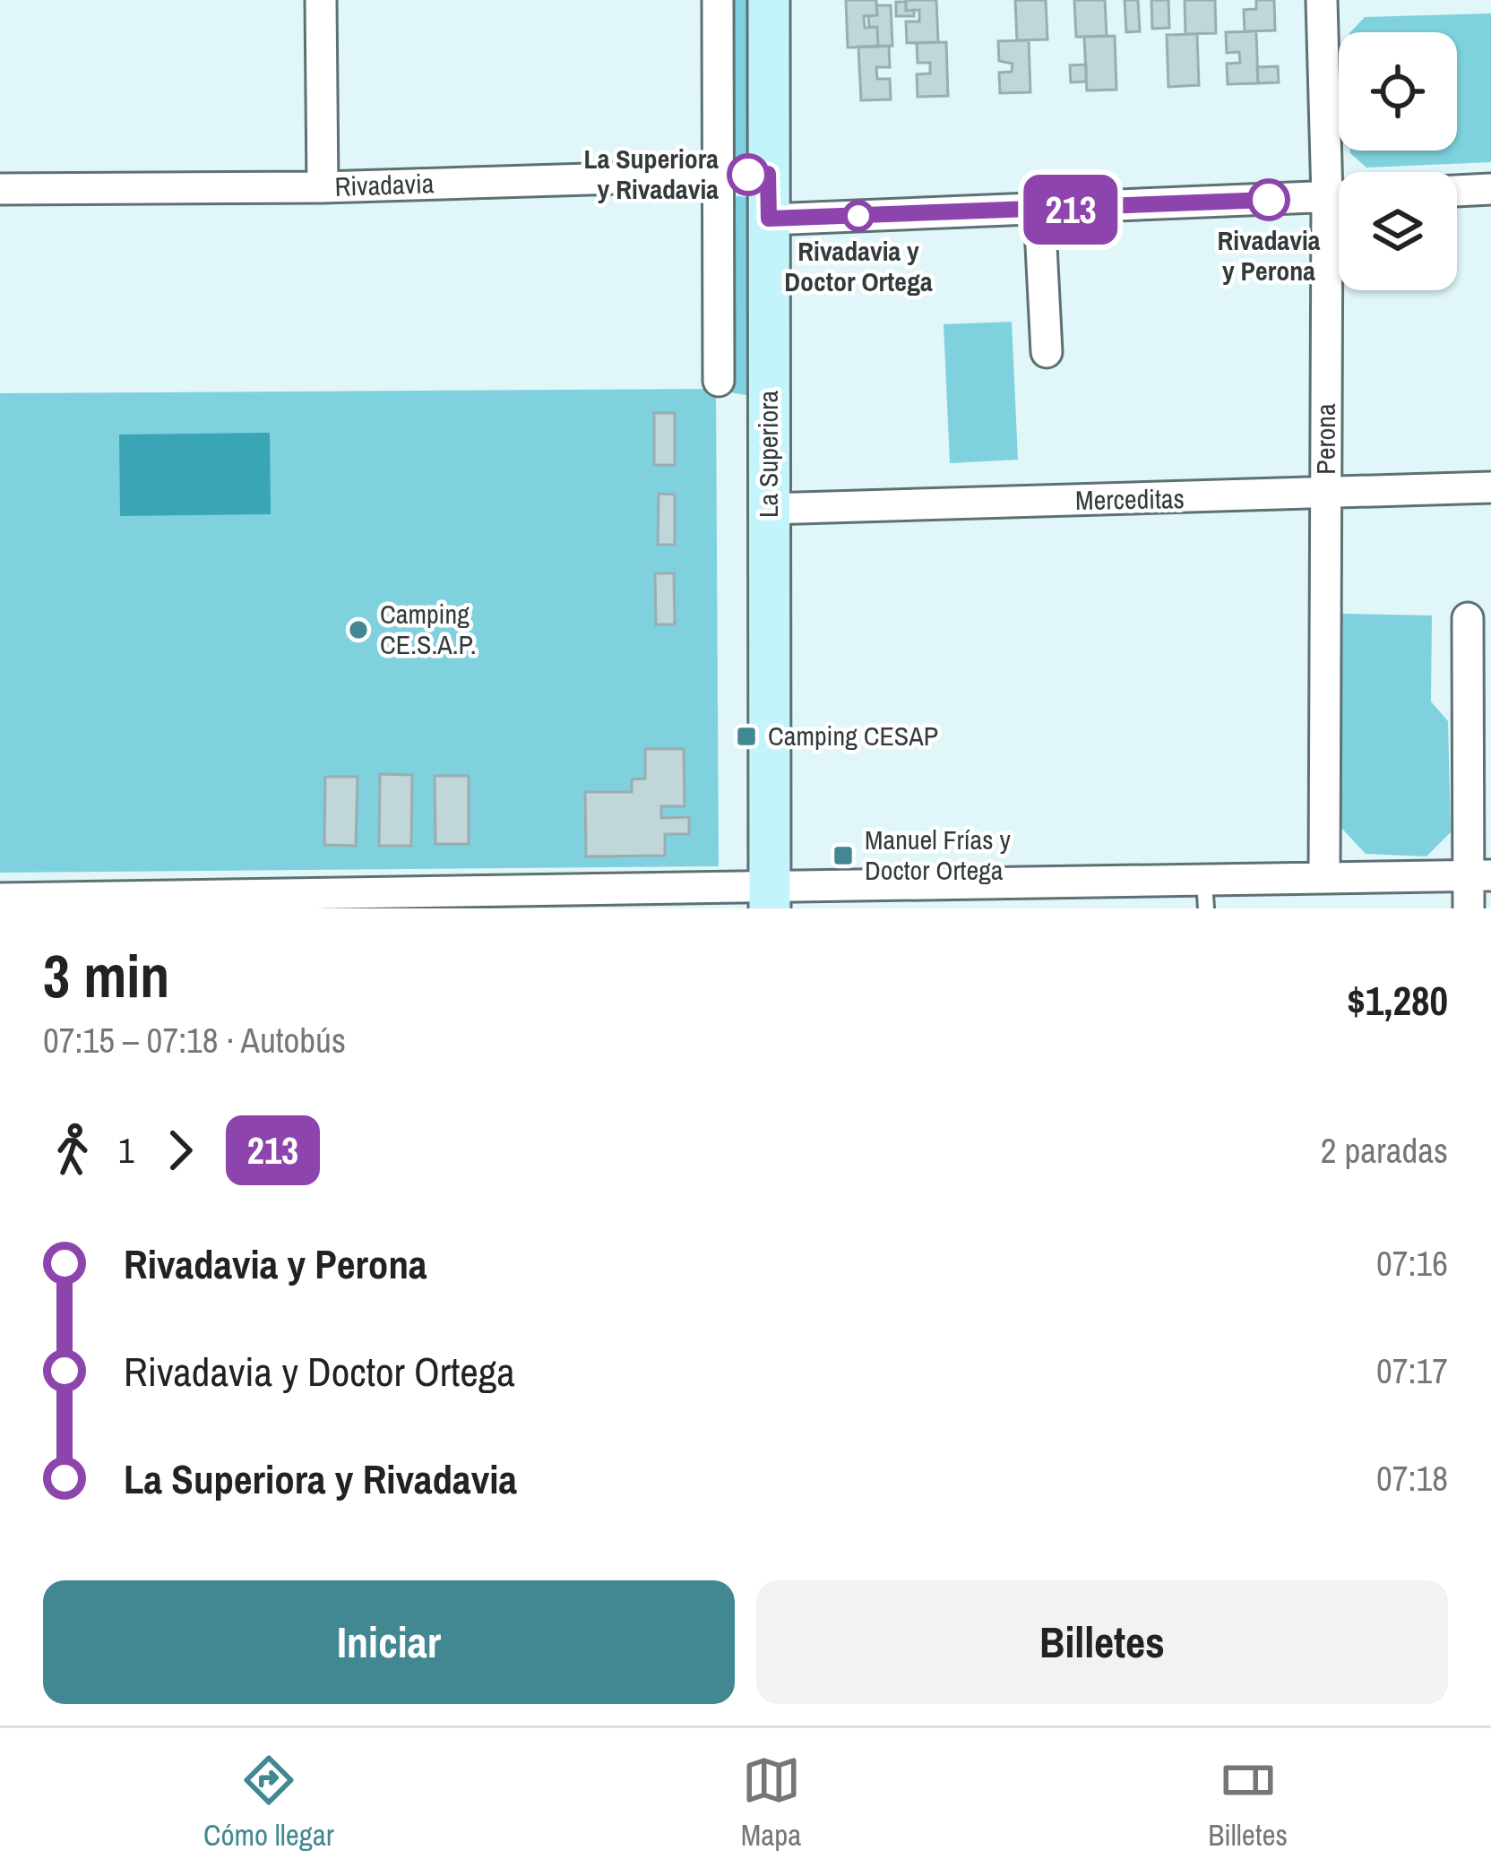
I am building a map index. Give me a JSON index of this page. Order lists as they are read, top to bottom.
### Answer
{
  "streets": {
    "main road": ["La Superiora"],
    "street": ["Rivadavia", "Perona", "Merceditas"]
  },
  "crossings": [
    ["Rivadavia", "La Superiora"],
    ["Perona", "Merceditas"],
    ["La Superiora", "Merceditas"]
  ],
  "places": {
    "other": [
      "La Superiora y Rivadavia",
      "Rivadavia y Perona",
      "Rivadavia y Doctor Ortega",
      "Camping CE.S.A.P."
    ],
    "transit": ["Camping CESAP", "Manuel Frías y Doctor Ortega"]
  },
  "lines": ["bus line 213"],
  "page": {
    "on_map": "213",
    "heading": ["3 min", "07:15 – 07:18 · Autobús", "$1,280"],
    "legs": ["1", "213", "2 paradas"],
    "list": [
      {
        "name": "Rivadavia y Perona",
        "value": "07:16"
      },
      {
        "name": "Rivadavia y Doctor Ortega",
        "value": "07:17"
      },
      {
        "name": "La Superiora y Rivadavia",
        "value": "07:18"
      }
    ],
    "buttons": ["Iniciar", "Billetes"],
    "tabs": ["Cómo llegar", "Mapa", "Billetes"]
  }
}
